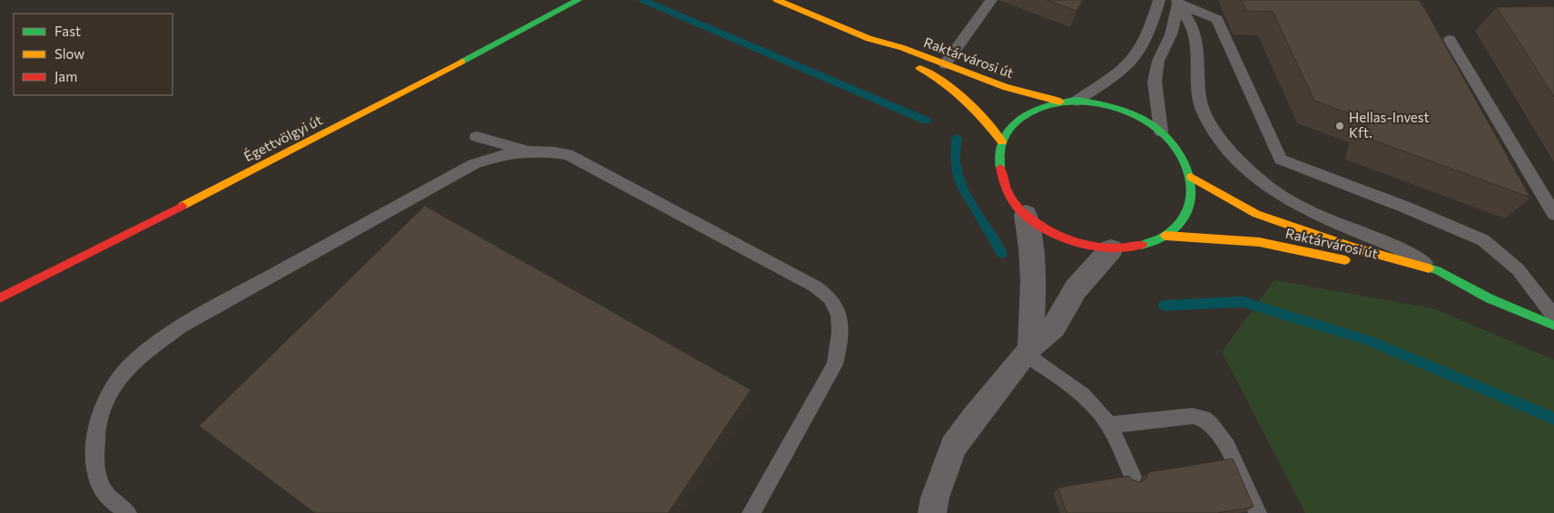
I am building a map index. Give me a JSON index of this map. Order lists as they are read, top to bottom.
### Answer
{
  "streets": {
    "street": ["Raktárvárosi út", "Égettvölgyi út"]
  },
  "places": ["Hellas-Invest Kft."],
  "legend": ["Fast", "Slow", "Jam"]
}
